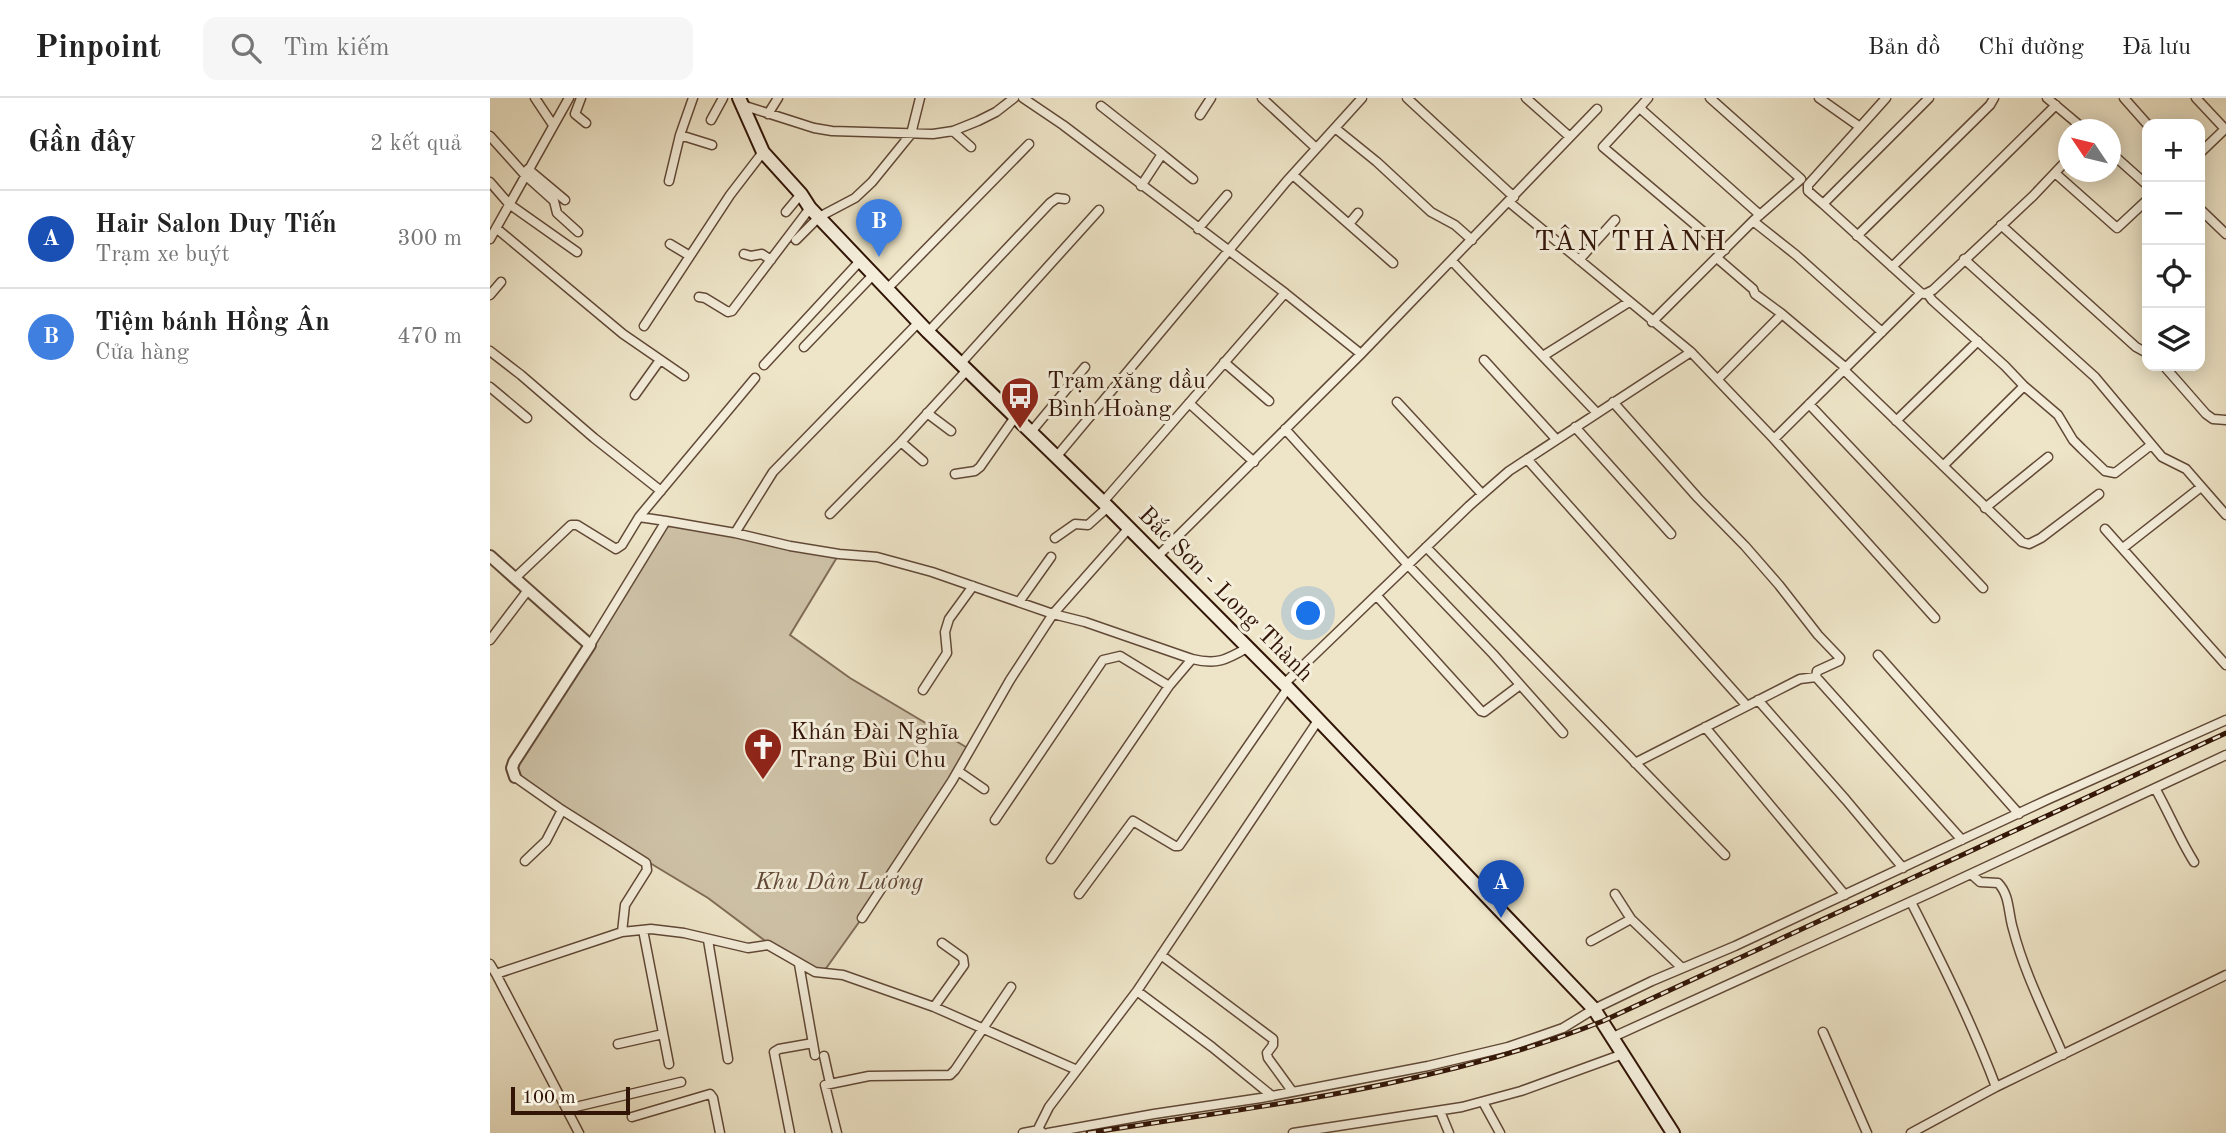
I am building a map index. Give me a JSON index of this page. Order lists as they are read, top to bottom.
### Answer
{
  "streets": {
    "main road": ["Bắc Sơn - Long Thành"]
  },
  "districts": ["TÂN THÀNH"],
  "parks": ["Khu Dân Lương"],
  "places": {
    "bus stop": ["Trạm xăng dầu Bình Hoàng"],
    "church": ["Khán Đài Nghĩa Trang Bùi Chu"]
  },
  "scale_bar": "100 m",
  "north": "top left",
  "page": {
    "header": "Pinpoint",
    "search": "Tìm kiếm",
    "nav": ["Bản đồ", "Chỉ đường", "Đã lưu"],
    "heading": ["Gần đây", "2 kết quả"],
    "map_buttons": ["+", "−"],
    "list": [
      {
        "mark": "A",
        "name": "Hair Salon Duy Tiến",
        "note": "Trạm xe buýt",
        "value": "300 m"
      },
      {
        "mark": "B",
        "name": "Tiệm bánh Hồng Ân",
        "note": "Cửa hàng",
        "value": "470 m"
      }
    ],
    "pins": ["B", "A"],
    "scale": "100 m"
  }
}
